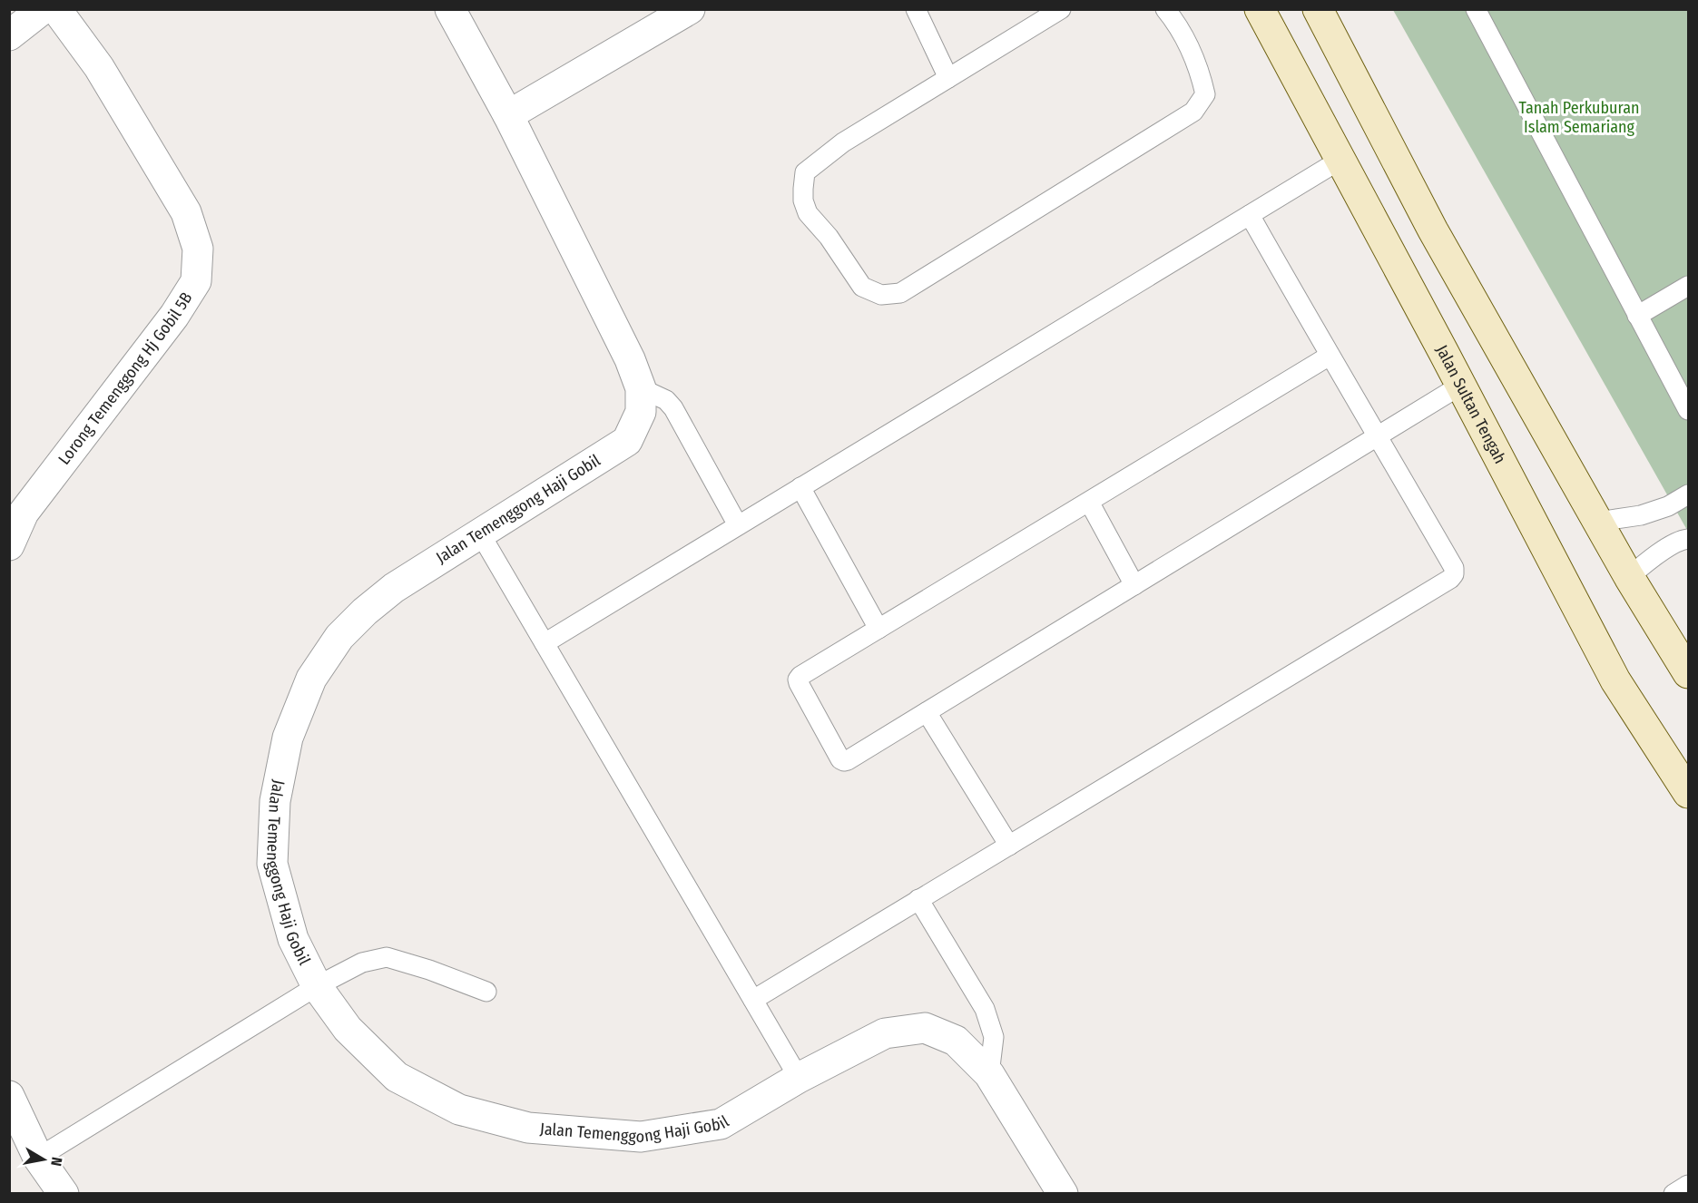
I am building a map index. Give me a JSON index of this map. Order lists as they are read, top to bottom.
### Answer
{
  "streets": {
    "main road": ["Jalan Sultan Tengah"],
    "street": ["Lorong Temenggong Hj Gobil 5B", "Jalan Temenggong Haji Gobil"]
  },
  "parks": ["Tanah Perkuburan Islam Semariang"],
  "north": "right"
}
